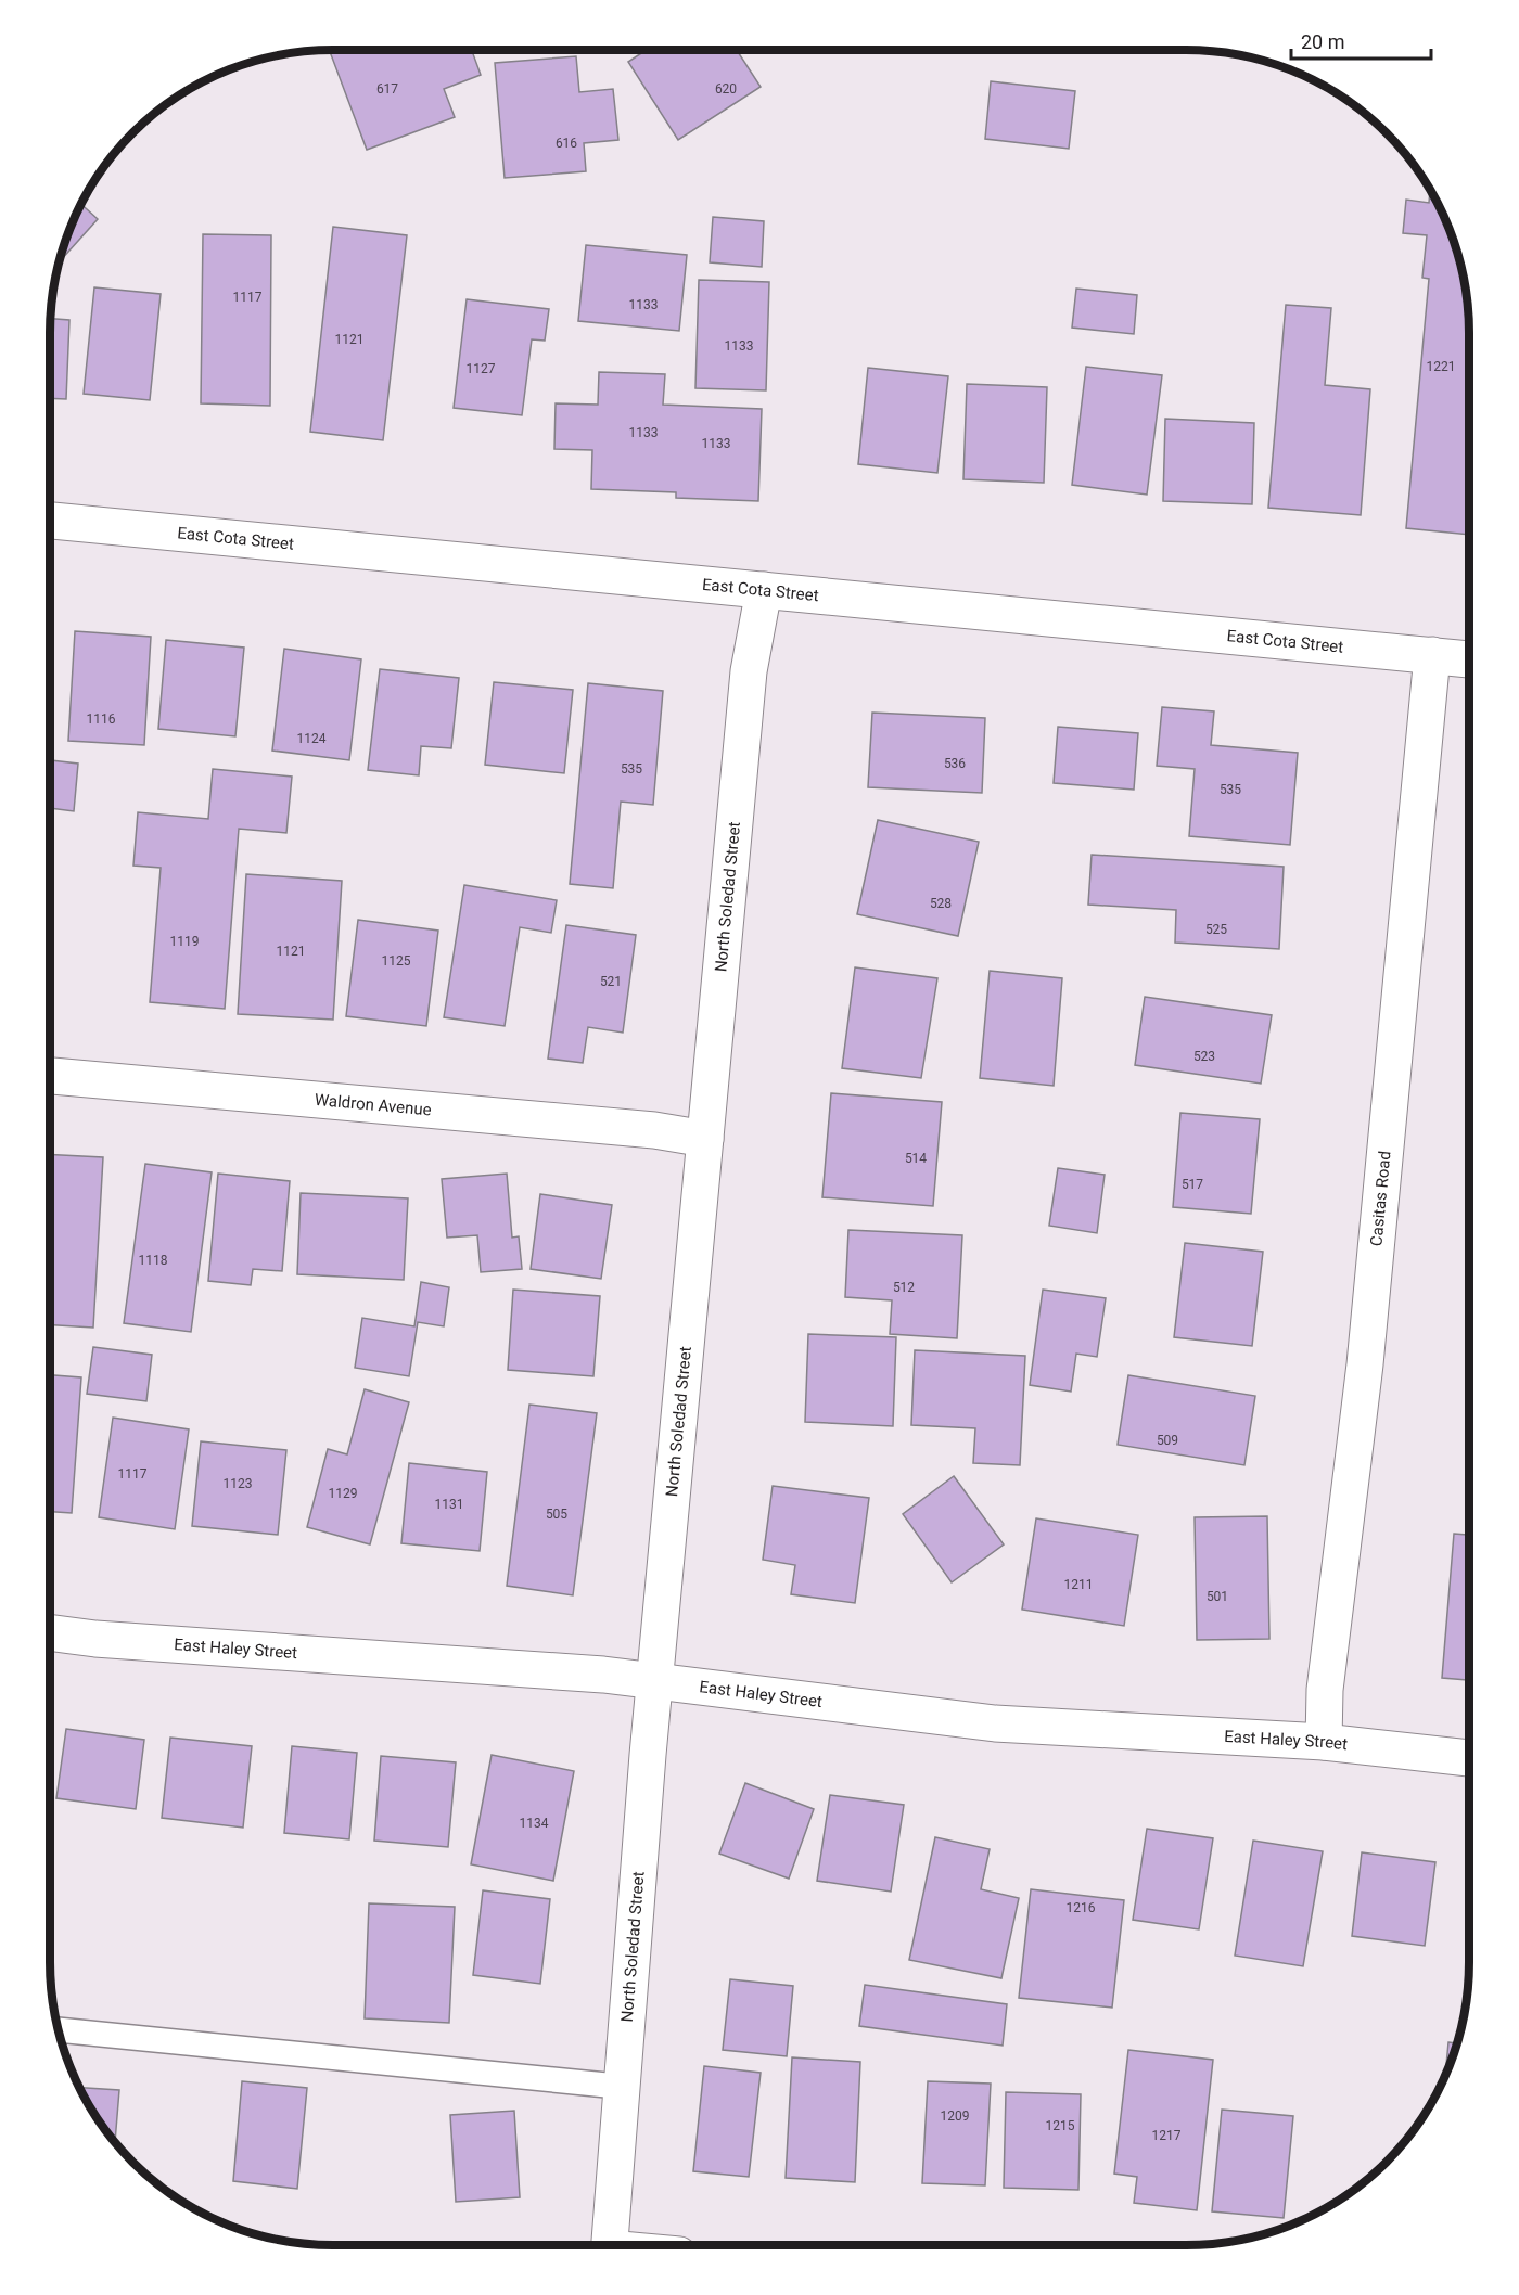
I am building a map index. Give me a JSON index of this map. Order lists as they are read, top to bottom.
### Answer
{
  "streets": {
    "street": [
      "East Cota Street",
      "North Soledad Street",
      "Waldron Avenue",
      "Casitas Road",
      "East Haley Street"
    ]
  },
  "crossings": [
    ["East Cota Street", "North Soledad Street"],
    ["East Cota Street", "Casitas Road"],
    ["North Soledad Street", "Waldron Avenue"],
    ["North Soledad Street", "East Haley Street"],
    ["Casitas Road", "East Haley Street"]
  ],
  "house_numbers": [
    "617",
    "620",
    "616",
    "1117",
    "1133",
    "1121",
    "1133",
    "1221",
    "1127",
    "1133",
    "1133",
    "1116",
    "1124",
    "536",
    "535",
    "535",
    "528",
    "525",
    "1119",
    "1121",
    "1125",
    "521",
    "523",
    "514",
    "517",
    "1118",
    "512",
    "509",
    "1117",
    "1123",
    "1129",
    "1131",
    "505",
    "1211",
    "501",
    "1134",
    "1216",
    "1209",
    "1215",
    "1217"
  ],
  "scale_bar": "20 m"
}
